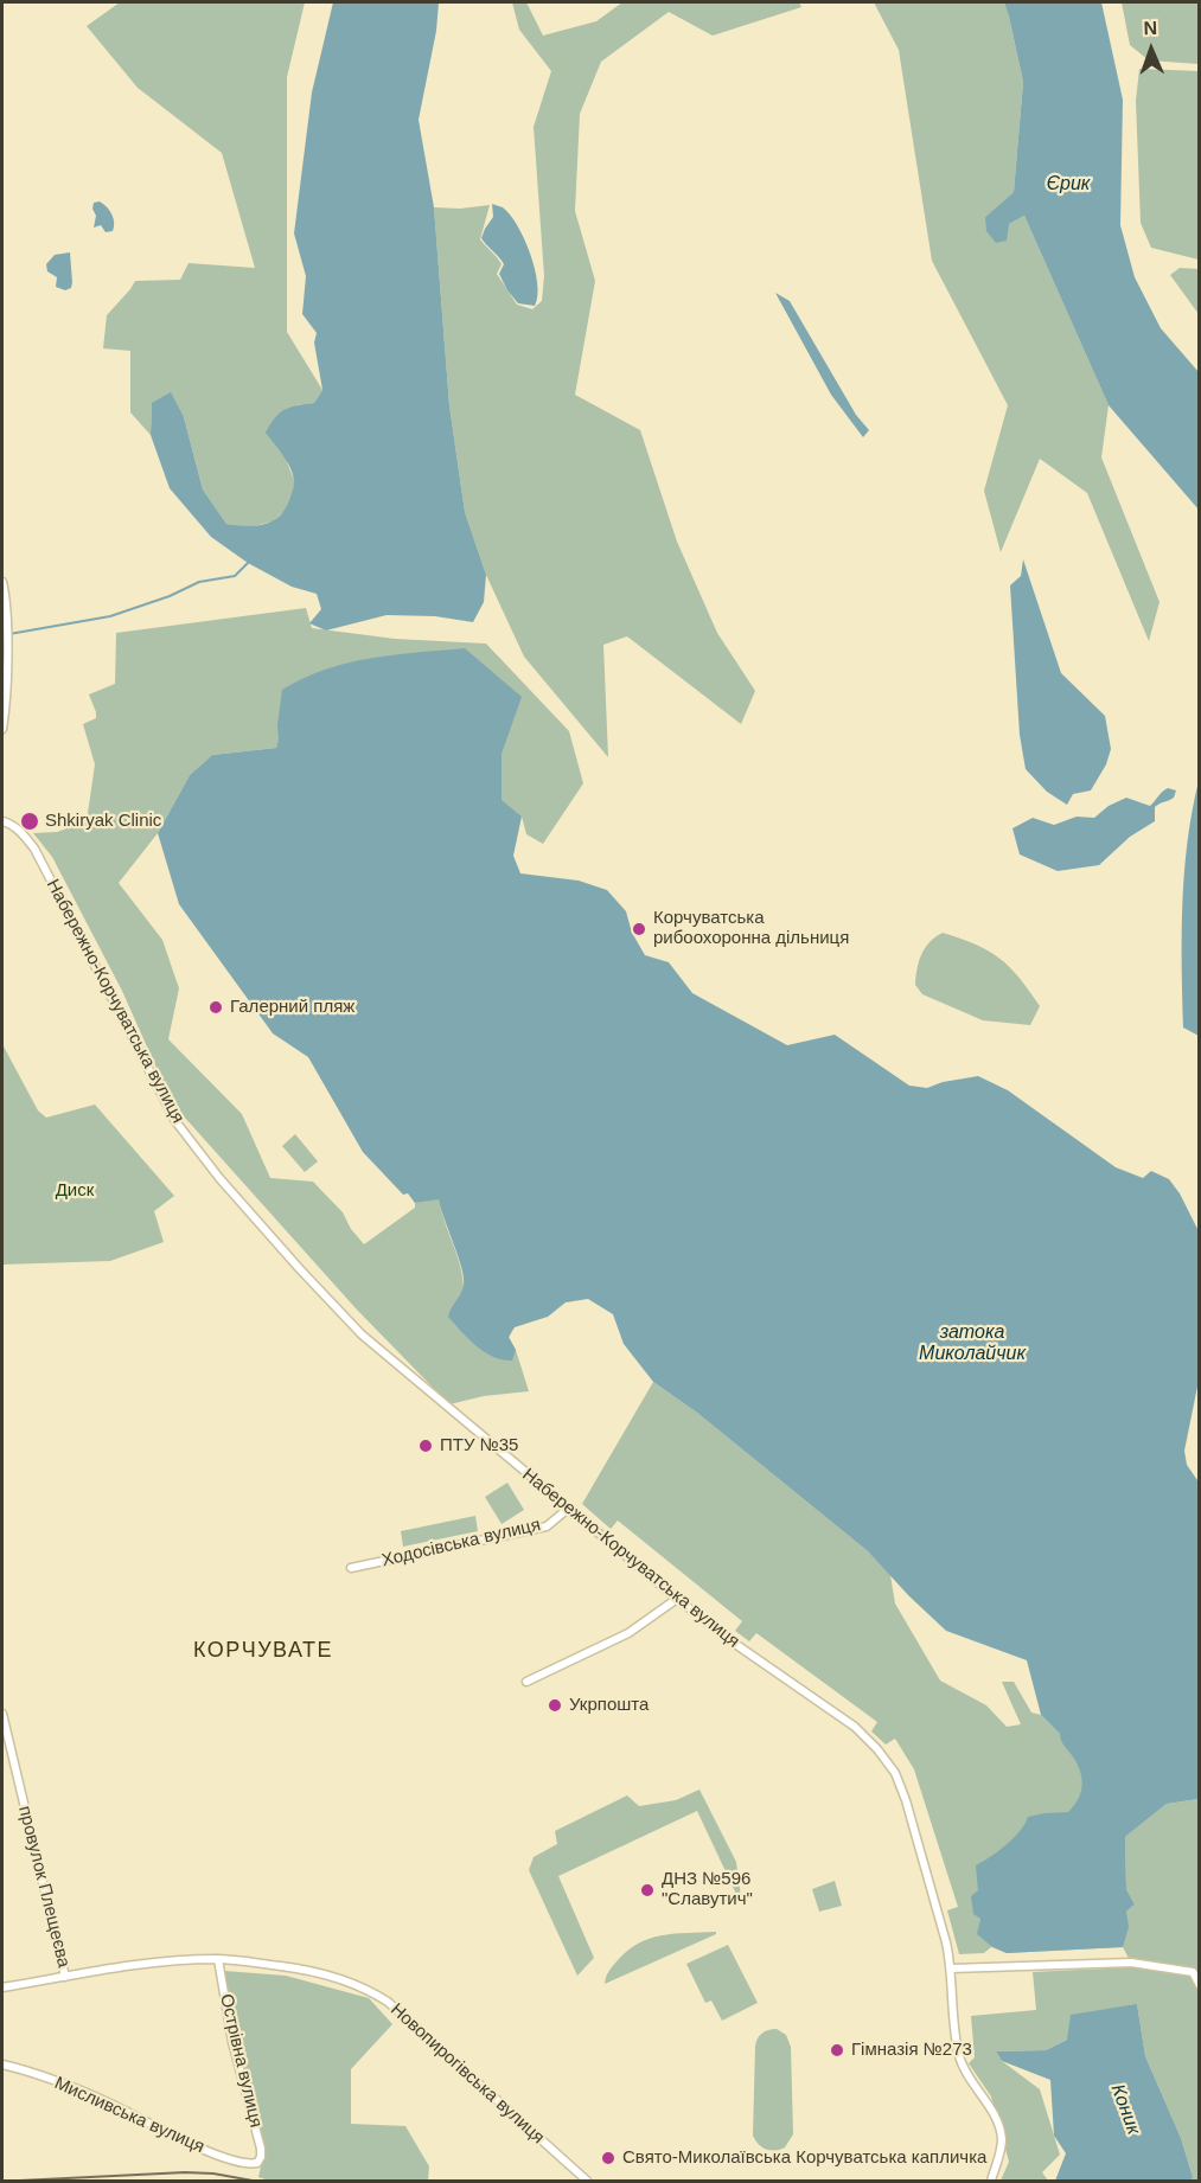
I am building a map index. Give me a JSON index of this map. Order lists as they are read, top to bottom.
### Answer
{
  "streets": {
    "street": [
      "Набережно-Корчуватська вулиця",
      "Ходосівська вулиця",
      "провулок Плещеєва",
      "Острівна вулиця",
      "Новопирогівська вулиця",
      "Мисливська вулиця"
    ]
  },
  "crossings": [
    ["Набережно-Корчуватська вулиця", "Ходосівська вулиця"],
    ["провулок Плещеєва", "Новопирогівська вулиця"],
    ["Острівна вулиця", "Новопирогівська вулиця"],
    ["Острівна вулиця", "Мисливська вулиця"]
  ],
  "districts": ["КОРЧУВАТЕ"],
  "water": ["Єрик", "затока Миколайчик", "Коник"],
  "parks": ["Диск"],
  "places": [
    "Shkiryak Clinic",
    "Корчуватська рибоохоронна дільниця",
    "Галерний пляж",
    "ПТУ №35",
    "Укрпошта",
    "ДНЗ №596 \"Славутич\"",
    "Гімназія №273",
    "Свято-Миколаївська Корчуватська капличка"
  ],
  "north": "top"
}
